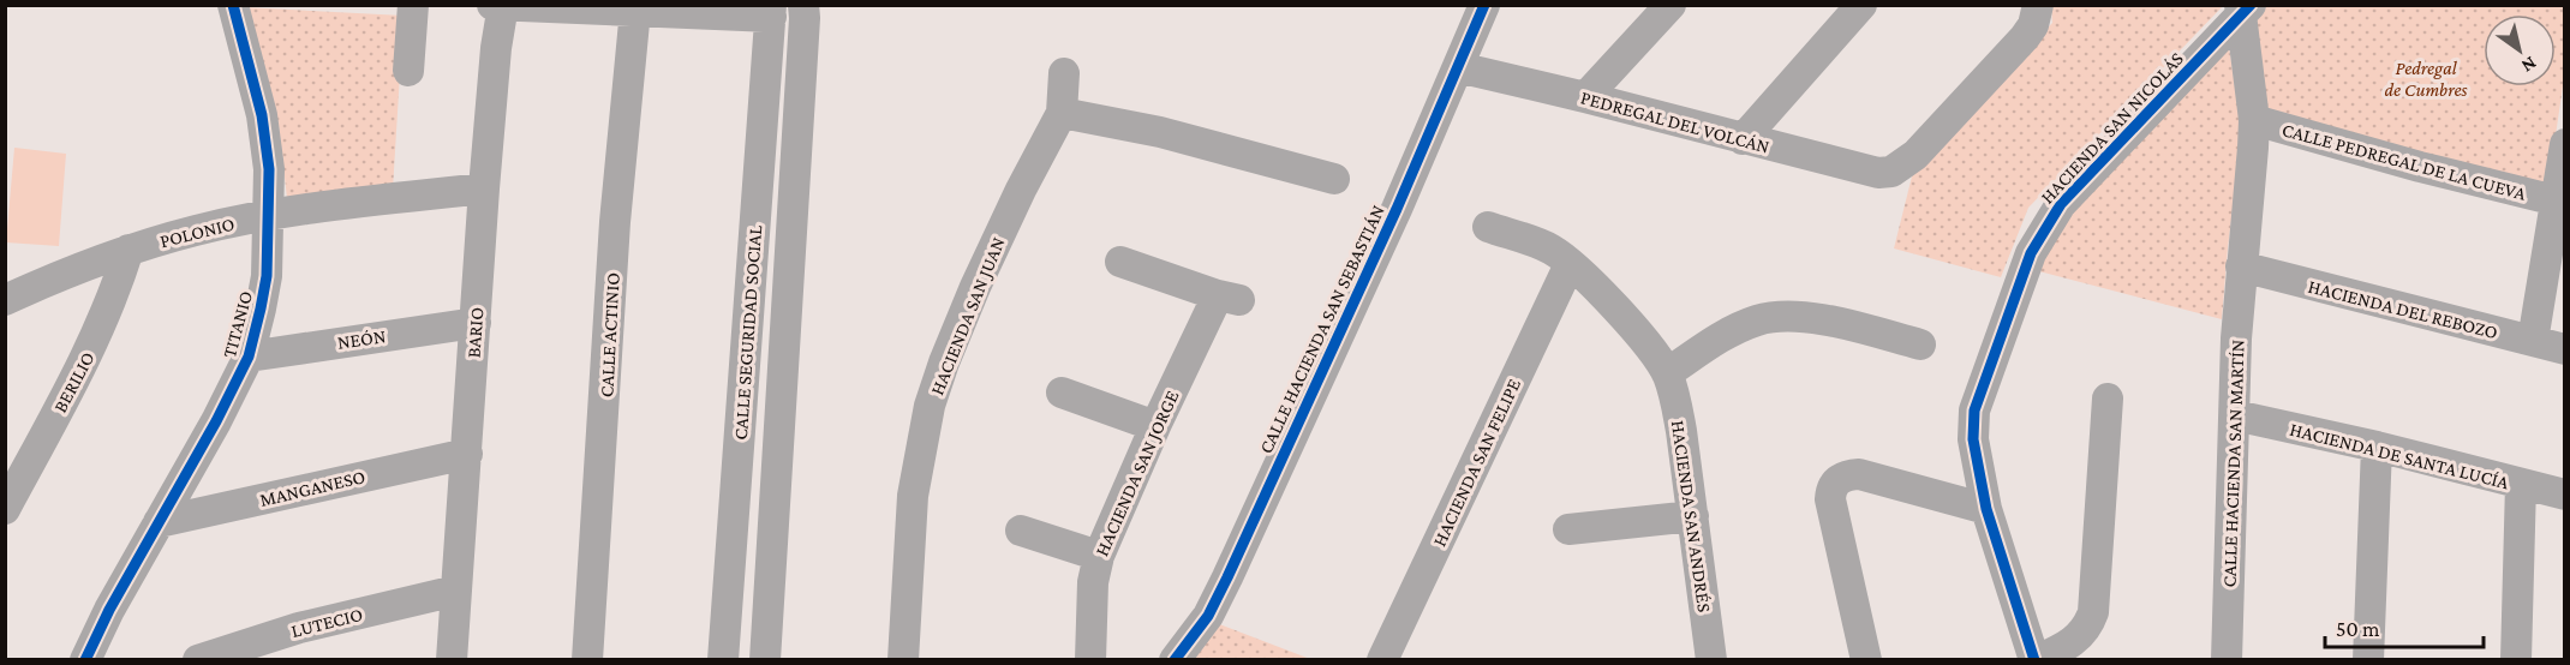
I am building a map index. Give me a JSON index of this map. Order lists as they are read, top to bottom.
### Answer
{
  "streets": {
    "street": [
      "PEDREGAL DEL VOLCÁN",
      "HACIENDA SAN NICOLÁS",
      "CALLE PEDREGAL DE LA CUEVA",
      "POLONIO",
      "HACIENDA DEL REBOZO",
      "HACIENDA SAN JUAN",
      "TITANIO",
      "CALLE HACIENDA SAN SEBASTIÁN",
      "BARIO",
      "CALLE SEGURIDAD SOCIAL",
      "CALLE ACTINIO",
      "NEÓN",
      "BERILIO",
      "HACIENDA DE SANTA LUCÍA",
      "HACIENDA SAN FELIPE",
      "CALLE HACIENDA SAN MARTÍN",
      "HACIENDA SAN JORGE",
      "MANGANESO",
      "HACIENDA SAN ANDRÉS",
      "LUTECIO"
    ]
  },
  "crossings": [
    ["PEDREGAL DEL VOLCÁN", "CALLE HACIENDA SAN SEBASTIÁN"],
    ["HACIENDA SAN NICOLÁS", "CALLE HACIENDA SAN MARTÍN"],
    ["CALLE PEDREGAL DE LA CUEVA", "CALLE HACIENDA SAN MARTÍN"],
    ["POLONIO", "TITANIO"],
    ["POLONIO", "BARIO"],
    ["POLONIO", "BERILIO"],
    ["HACIENDA DEL REBOZO", "CALLE HACIENDA SAN MARTÍN"],
    ["TITANIO", "NEÓN"],
    ["TITANIO", "MANGANESO"],
    ["BARIO", "NEÓN"],
    ["BARIO", "MANGANESO"],
    ["BARIO", "LUTECIO"],
    ["HACIENDA DE SANTA LUCÍA", "CALLE HACIENDA SAN MARTÍN"],
    ["HACIENDA SAN FELIPE", "HACIENDA SAN ANDRÉS"]
  ],
  "parks": ["Pedregal de Cumbres"],
  "scale_bar": "50 m",
  "north": "bottom right"
}
